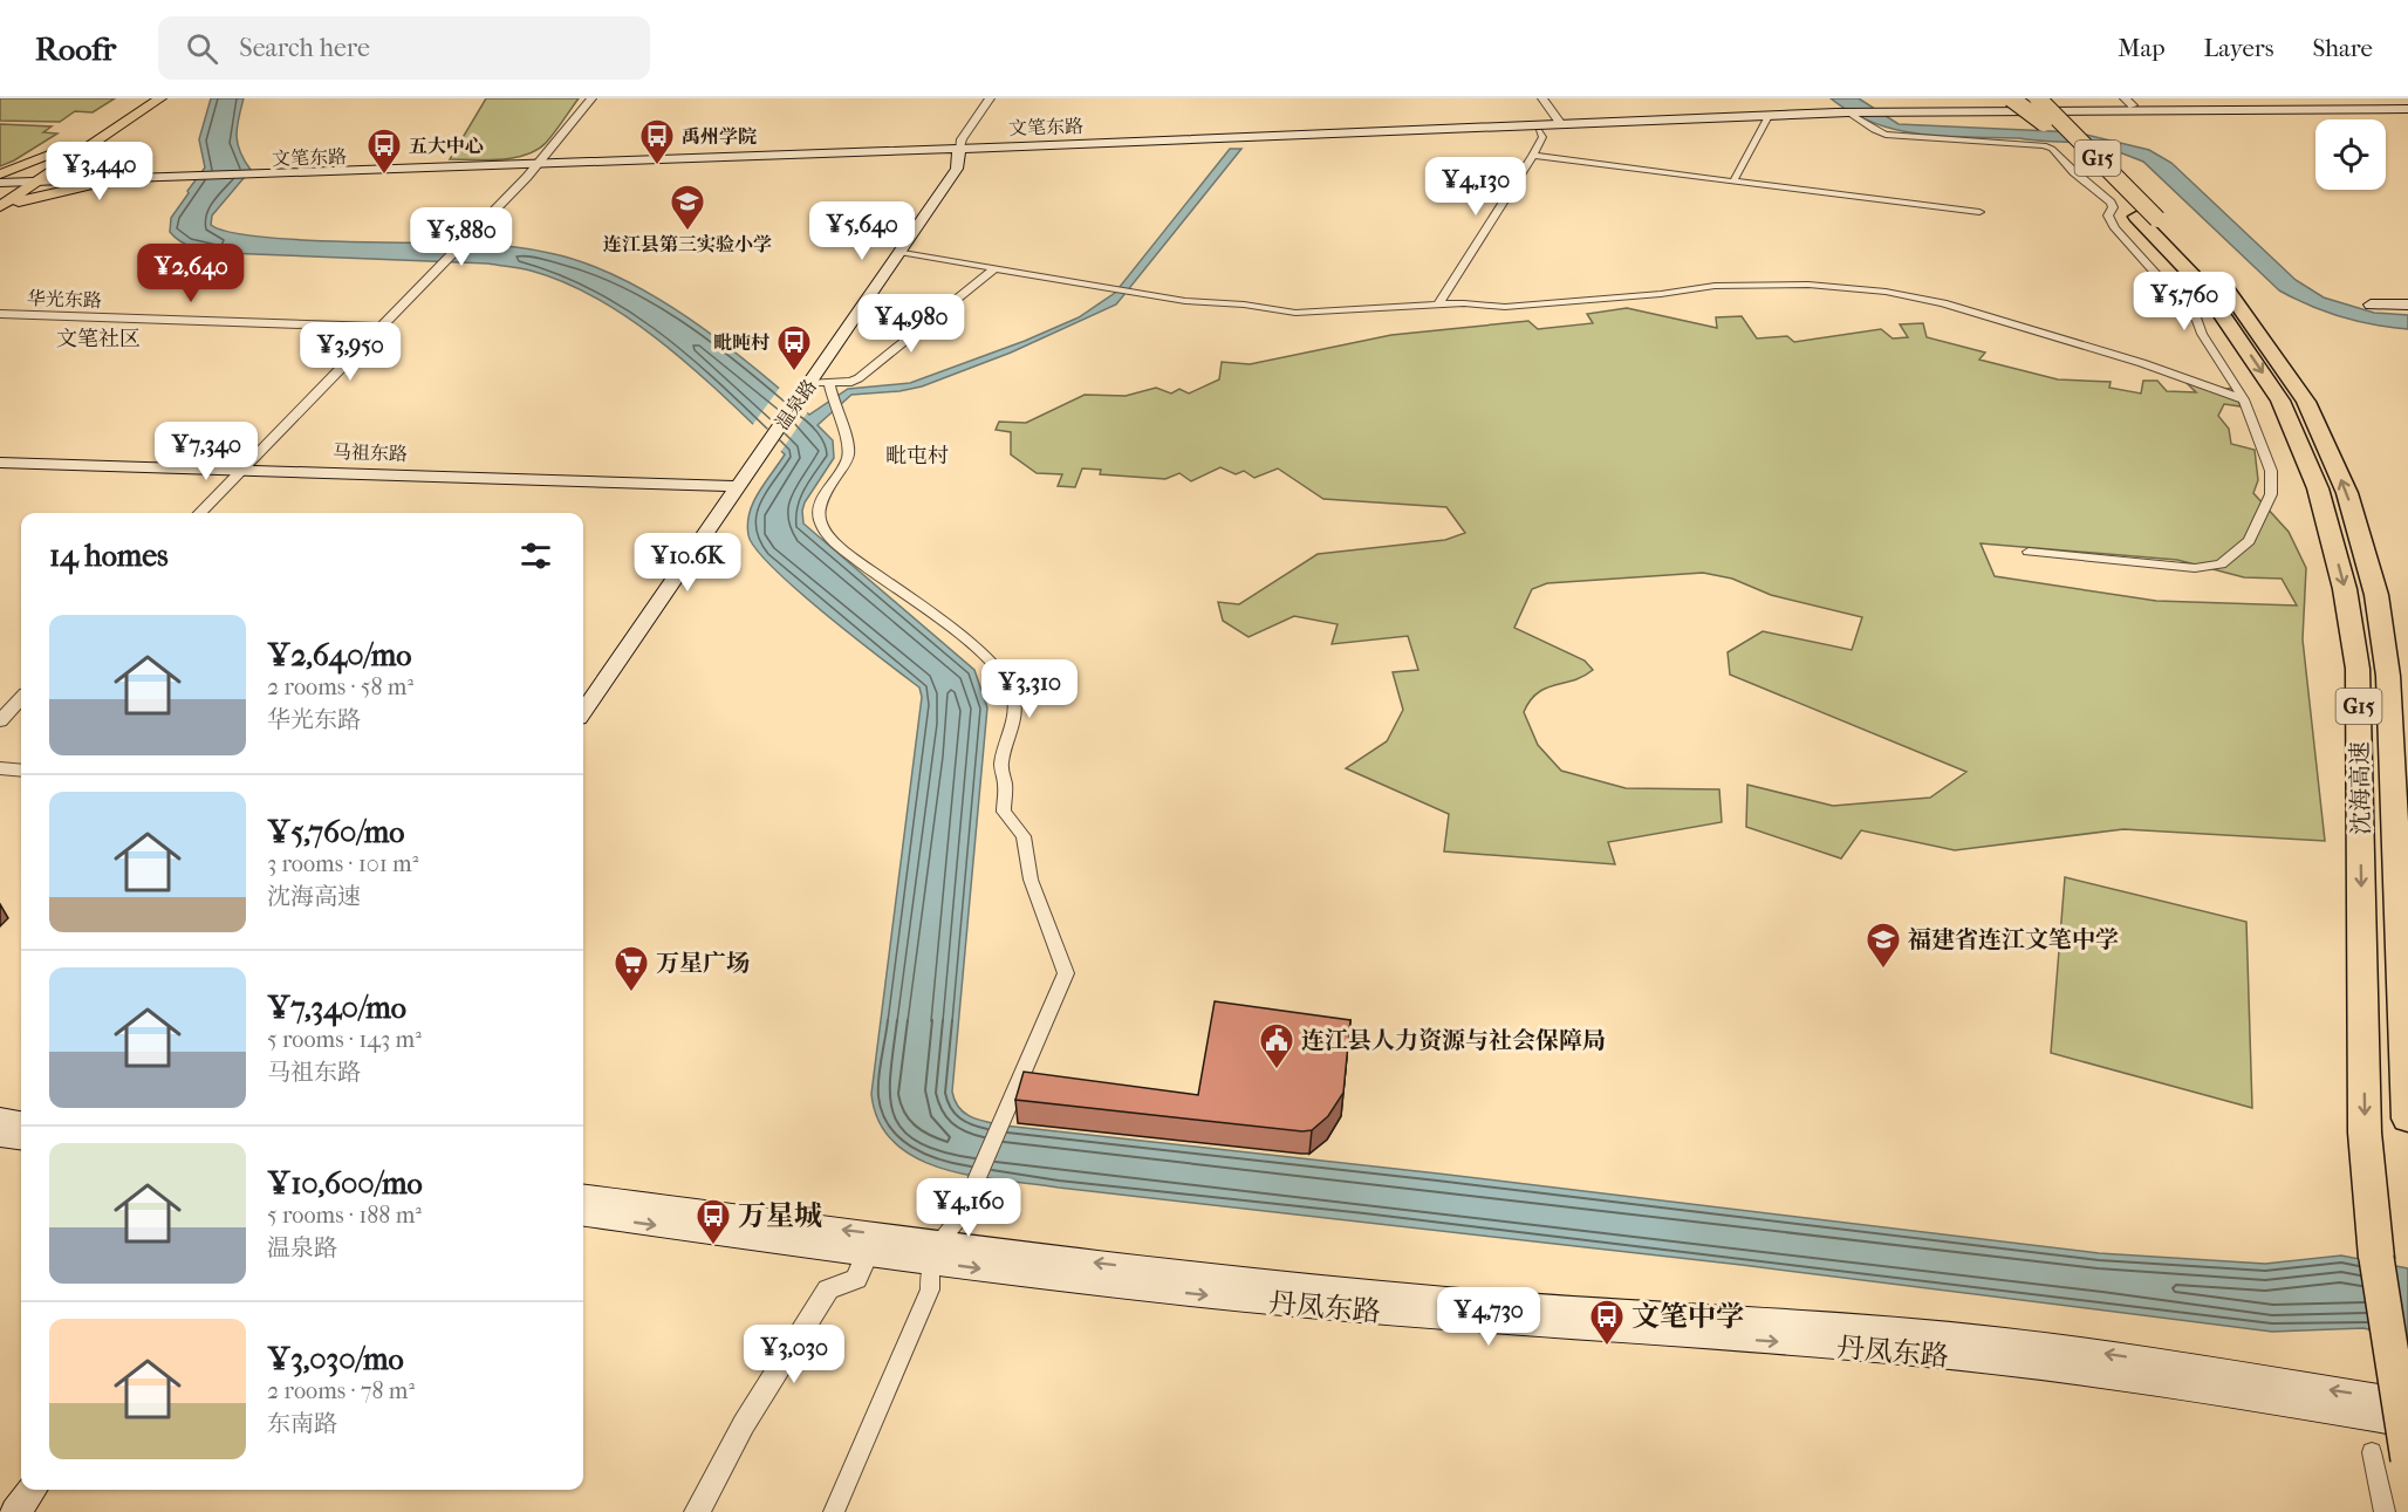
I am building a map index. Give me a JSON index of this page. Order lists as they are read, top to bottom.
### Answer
{
  "streets": {
    "highway": ["G15", "沈海高速"],
    "main road": [
      "文笔东路",
      "温泉路",
      "马祖东路",
      "丹凤东路"
    ],
    "street": ["华光东路"]
  },
  "crossings": [
    ["文笔东路", "温泉路"],
    ["温泉路", "马祖东路"]
  ],
  "districts": ["文笔社区", "毗屯村"],
  "places": {
    "bus stop": [
      "禹州学院",
      "五大中心",
      "毗旽村",
      "万星城",
      "文笔中学"
    ],
    "school or university": ["连江县第三实验小学", "福建省连江文笔中学"],
    "supermarket": ["万星广场"],
    "public building": ["连江县人力资源与社会保障局"]
  },
  "page": {
    "header": "Roofr",
    "search": "Search here",
    "nav": ["Map", "Layers", "Share"],
    "price": [
      "¥3,440",
      "¥4,130",
      "¥5,640",
      "¥5,880",
      "¥2,640",
      "¥5,760",
      "¥4,980",
      "¥3,950",
      "¥7,340",
      "¥10.6K",
      "¥3,310",
      "¥4,160",
      "¥4,730",
      "¥3,030"
    ],
    "heading": "14 homes",
    "list": [
      {
        "name": "¥2,640/mo",
        "note": "2 rooms · 58 m² · 华光东路"
      },
      {
        "name": "¥5,760/mo",
        "note": "3 rooms · 101 m² · 沈海高速"
      },
      {
        "name": "¥7,340/mo",
        "note": "5 rooms · 143 m² · 马祖东路"
      },
      {
        "name": "¥10,600/mo",
        "note": "5 rooms · 188 m² · 温泉路"
      },
      {
        "name": "¥3,030/mo",
        "note": "2 rooms · 78 m² · 东南路"
      }
    ]
  }
}
